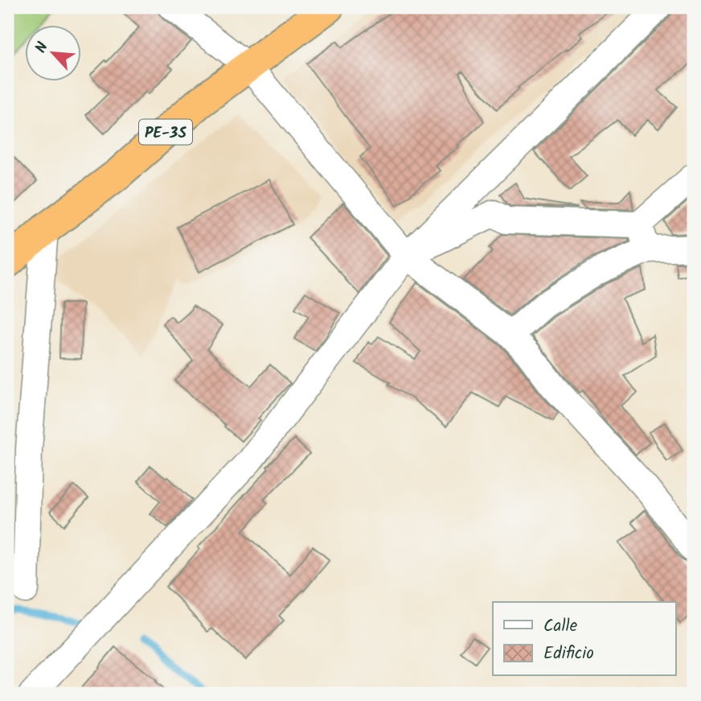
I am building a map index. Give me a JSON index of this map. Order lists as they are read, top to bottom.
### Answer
{
  "streets": {
    "highway": ["PE-3S"]
  },
  "legend": ["Calle", "Edificio"],
  "north": "top left"
}
